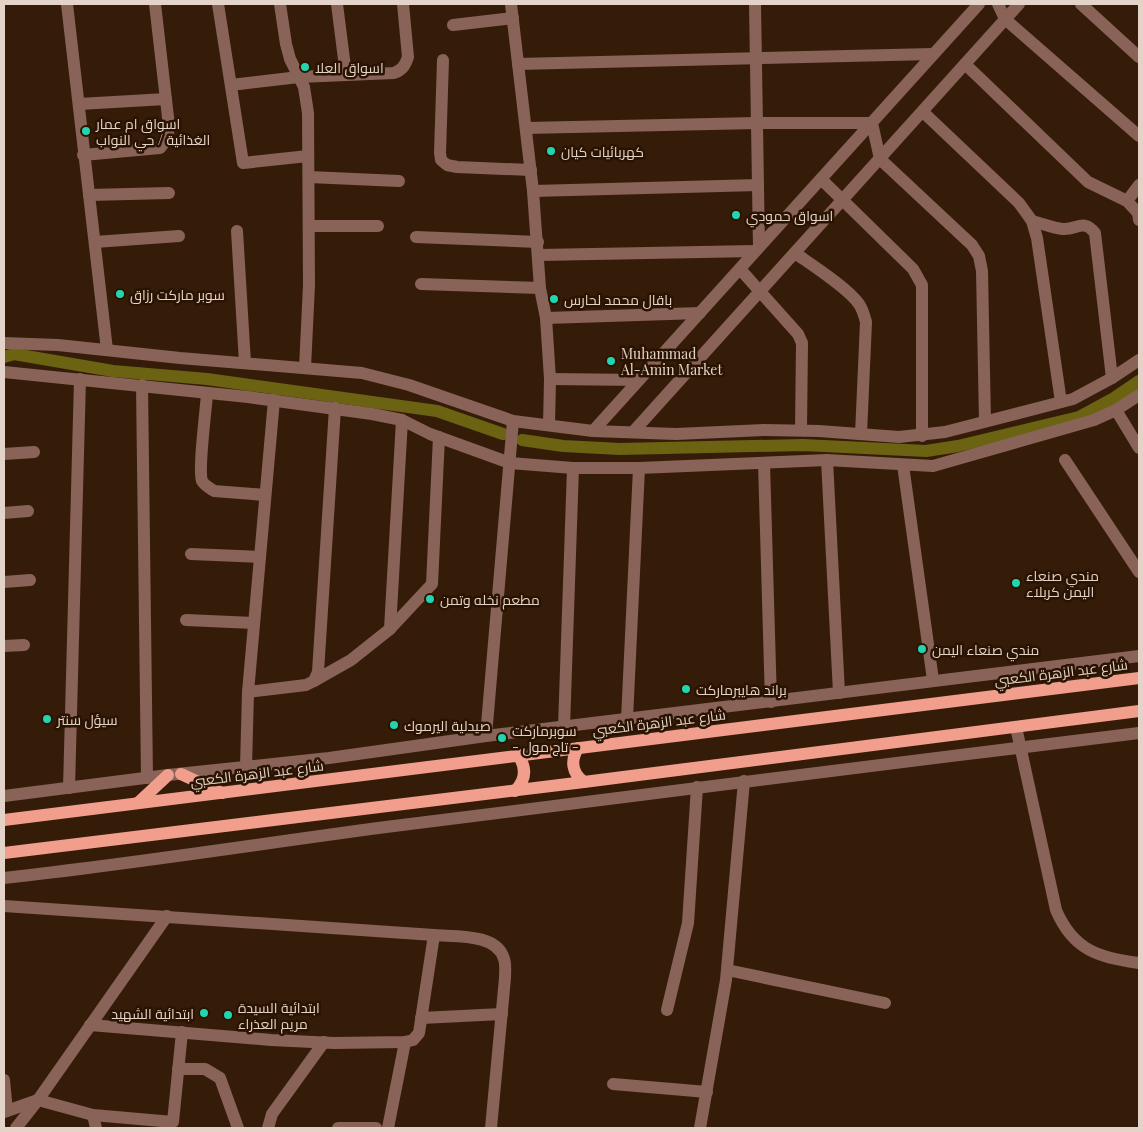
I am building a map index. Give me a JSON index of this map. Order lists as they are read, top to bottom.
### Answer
{
  "streets": {
    "main road": ["شارع عبد الزهرة الكعبي"]
  },
  "places": [
    "اسواق العلا",
    "اسواق ام عمار الغذائية / حي النواب",
    "كهربائيات كيان",
    "اسواق حمودي",
    "سوبر ماركت رزاق",
    "باقال محمد لحارس",
    "Muhammad Al-Amin Market",
    "مندي صنعاء اليمن كربلاء",
    "مطعم نخله وتمن",
    "مندي صنعاء اليمن",
    "براند هايبرماركت",
    "سيؤل سنتر",
    "صيدلية اليرموك",
    "سوبرماركت - تاج مول -",
    "ابتدائية الشهيد",
    "ابتدائية السيدة مريم العذراء"
  ]
}
